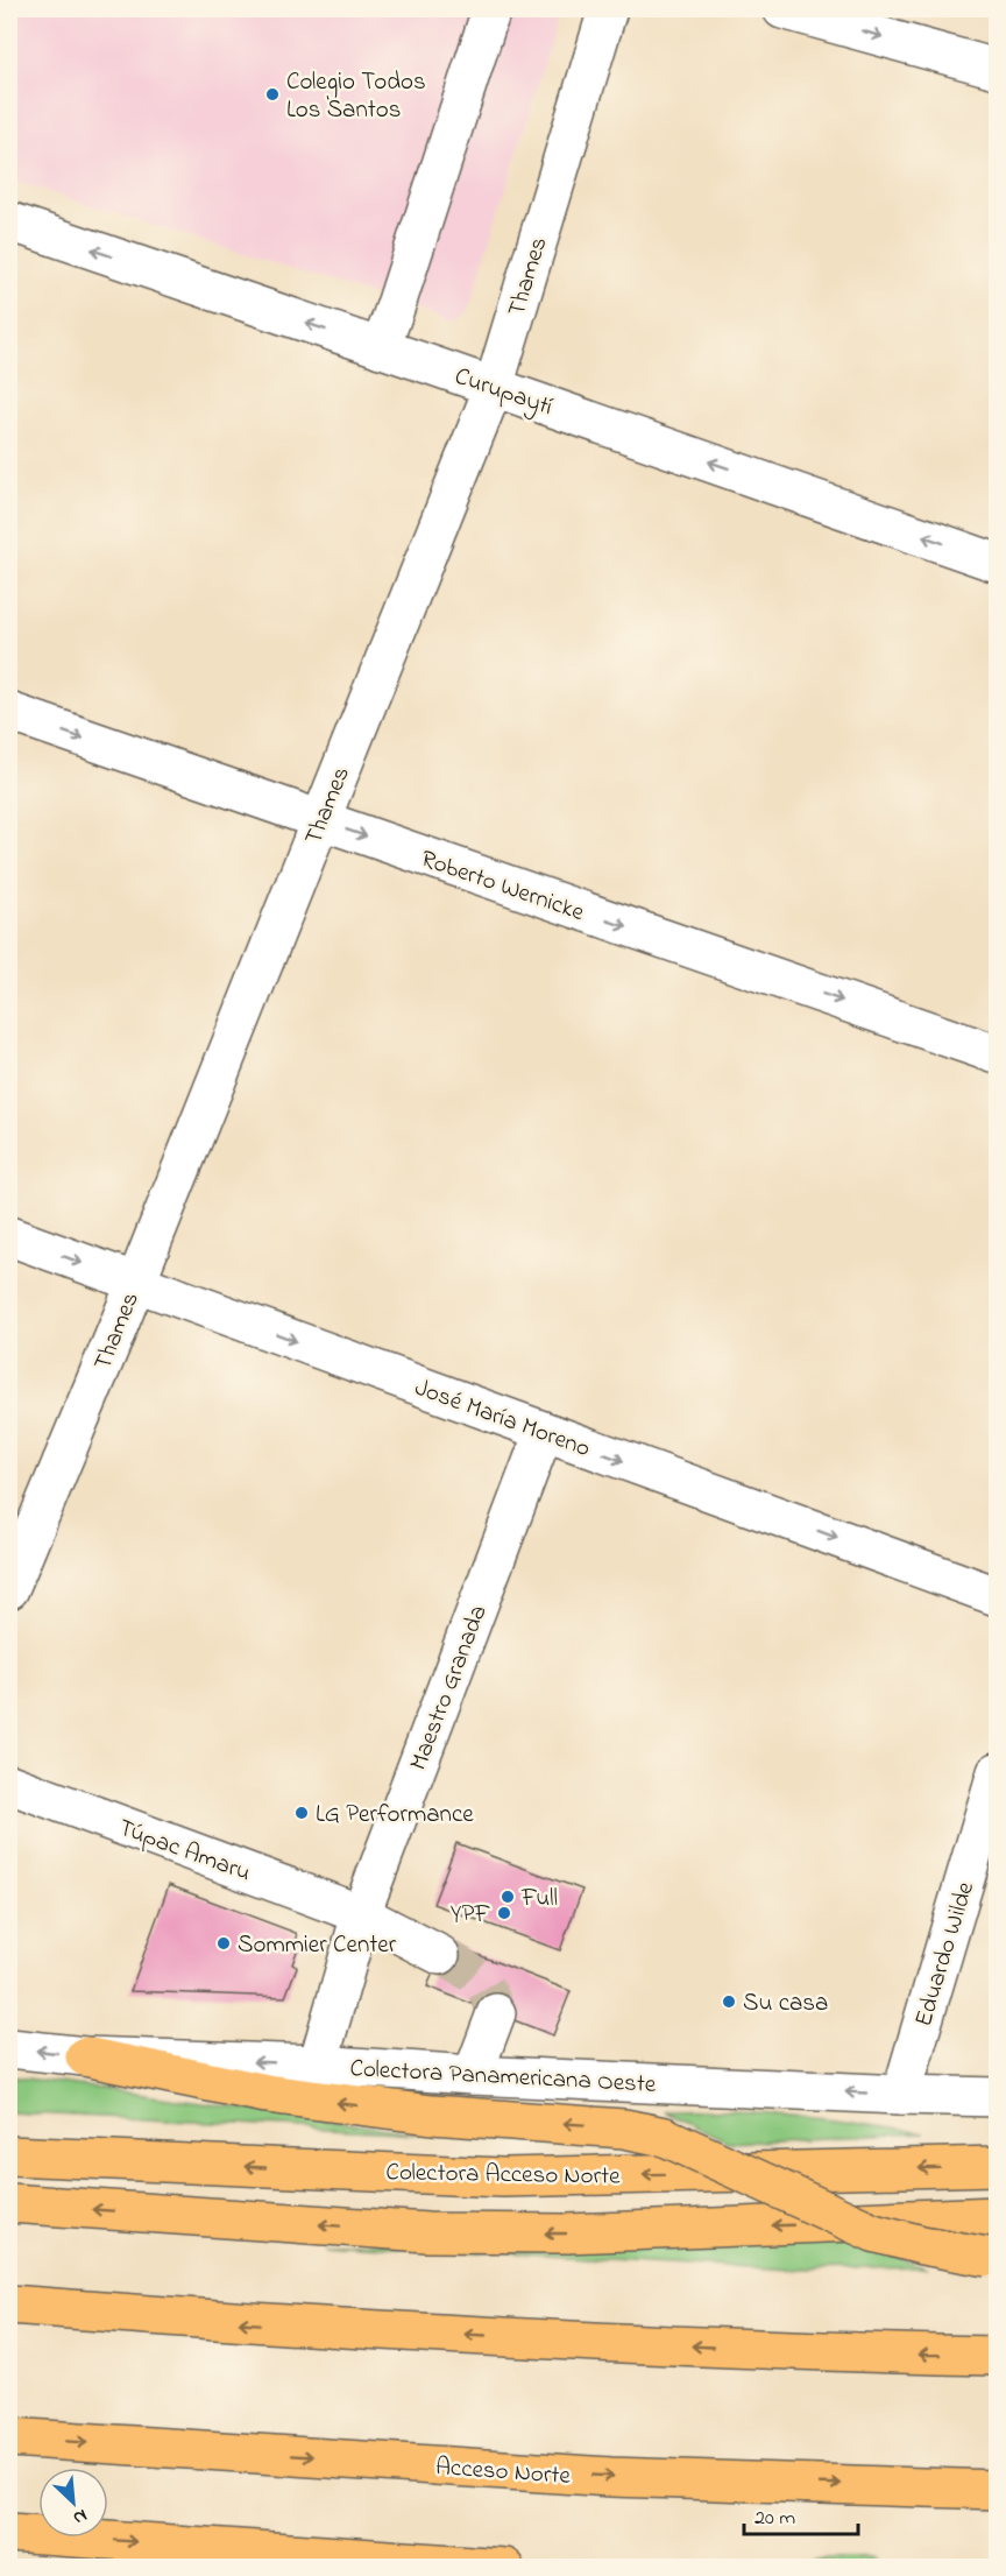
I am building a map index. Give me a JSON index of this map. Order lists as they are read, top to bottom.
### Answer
{
  "streets": {
    "highway": ["Colectora Acceso Norte", "Acceso Norte"],
    "street": [
      "Thames",
      "Curupaytí",
      "Roberto Wernicke",
      "José María Moreno",
      "Maestro Granada",
      "Túpac Amaru",
      "Eduardo Wilde",
      "Colectora Panamericana Oeste"
    ]
  },
  "crossings": [
    ["Thames", "Curupaytí"],
    ["Thames", "Roberto Wernicke"],
    ["Thames", "José María Moreno"],
    ["José María Moreno", "Maestro Granada"],
    ["Maestro Granada", "Túpac Amaru"],
    ["Maestro Granada", "Colectora Panamericana Oeste"],
    ["Eduardo Wilde", "Colectora Panamericana Oeste"]
  ],
  "one_way": [
    "Curupaytí",
    "Roberto Wernicke",
    "José María Moreno",
    "Colectora Panamericana Oeste"
  ],
  "places": [
    "Colegio Todos Los Santos",
    "LG Performance",
    "Full",
    "YPF",
    "Sommier Center",
    "Su casa"
  ],
  "scale_bar": "20 m",
  "north": "bottom right"
}
